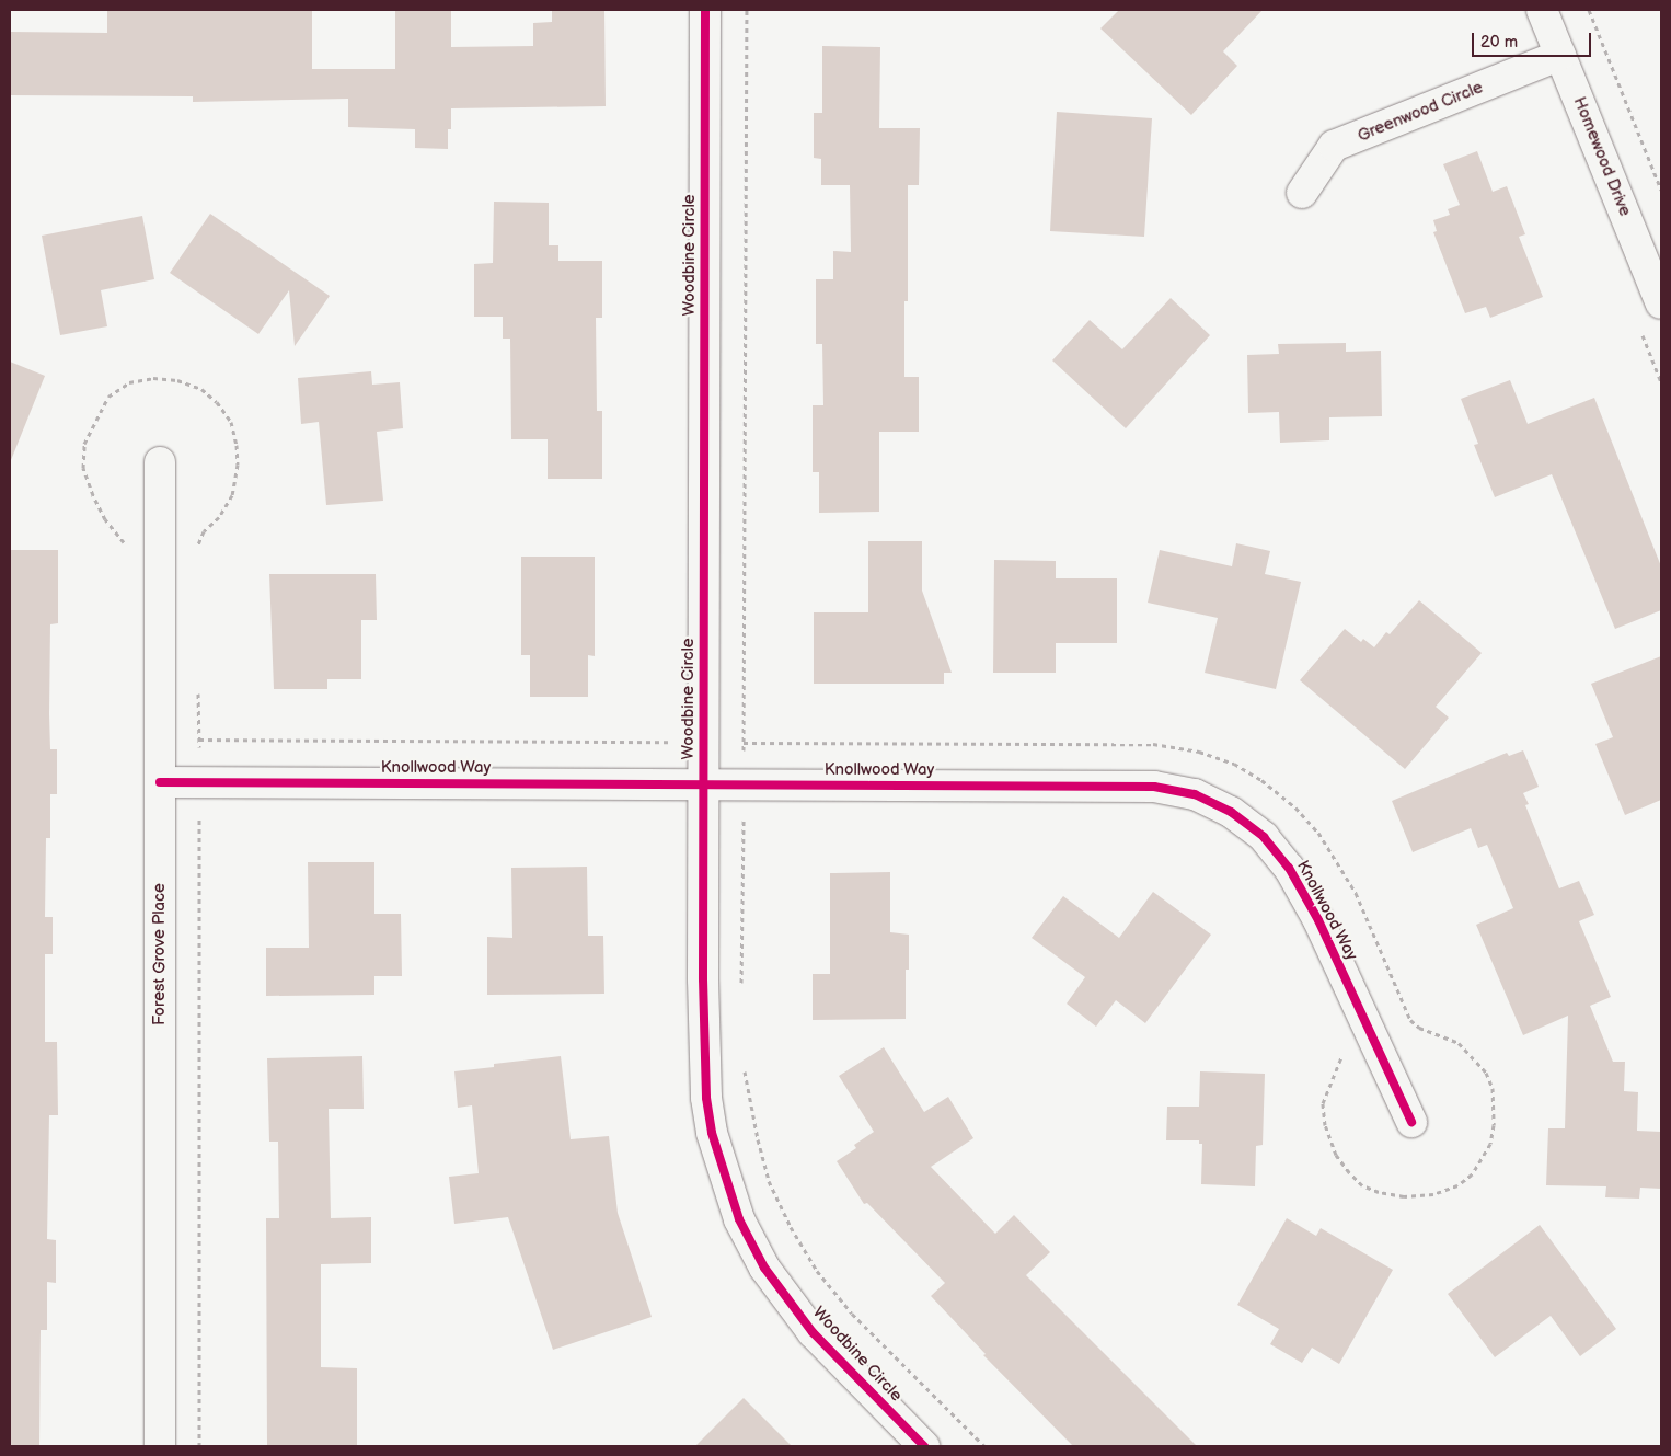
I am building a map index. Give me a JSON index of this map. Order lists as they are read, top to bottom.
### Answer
{
  "streets": {
    "street": [
      "Greenwood Circle",
      "Homewood Drive",
      "Woodbine Circle",
      "Knollwood Way",
      "Forest Grove Place"
    ]
  },
  "crossings": [
    ["Greenwood Circle", "Homewood Drive"],
    ["Woodbine Circle", "Knollwood Way"],
    ["Knollwood Way", "Forest Grove Place"]
  ],
  "scale_bar": "20 m"
}
